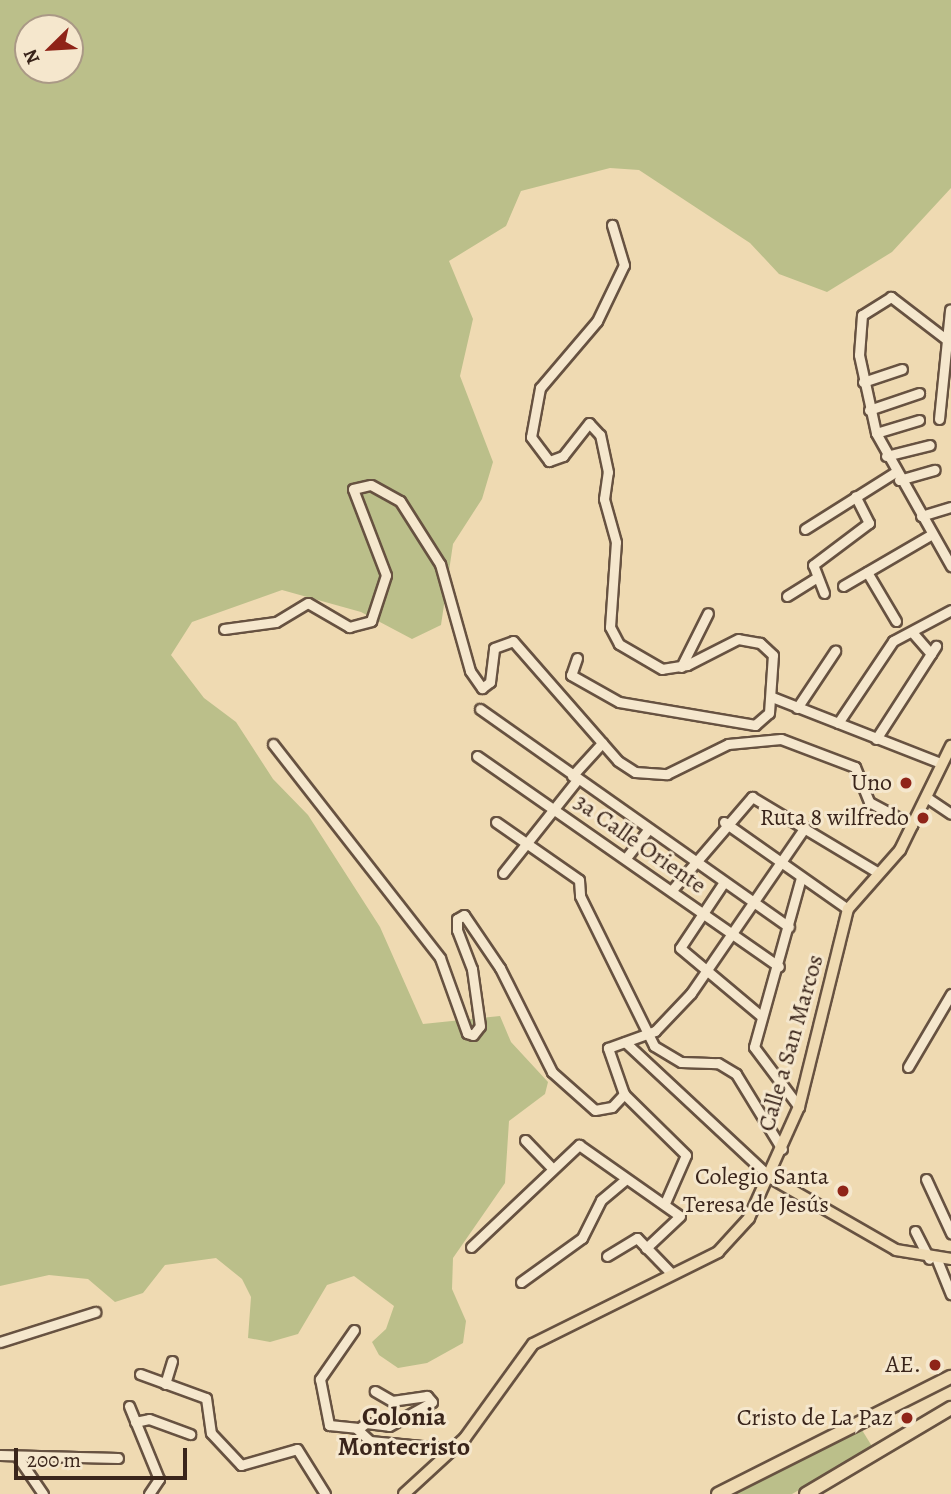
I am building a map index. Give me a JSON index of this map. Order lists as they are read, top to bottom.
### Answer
{
  "streets": {
    "main road": ["Calle a San Marcos"],
    "street": ["3a Calle Oriente"]
  },
  "districts": ["Colonia Montecristo"],
  "places": [
    "Uno",
    "Ruta 8 wilfredo",
    "Colegio Santa Teresa de Jesús",
    "AE.",
    "Cristo de La Paz"
  ],
  "scale_bar": "200 m",
  "north": "bottom left"
}
